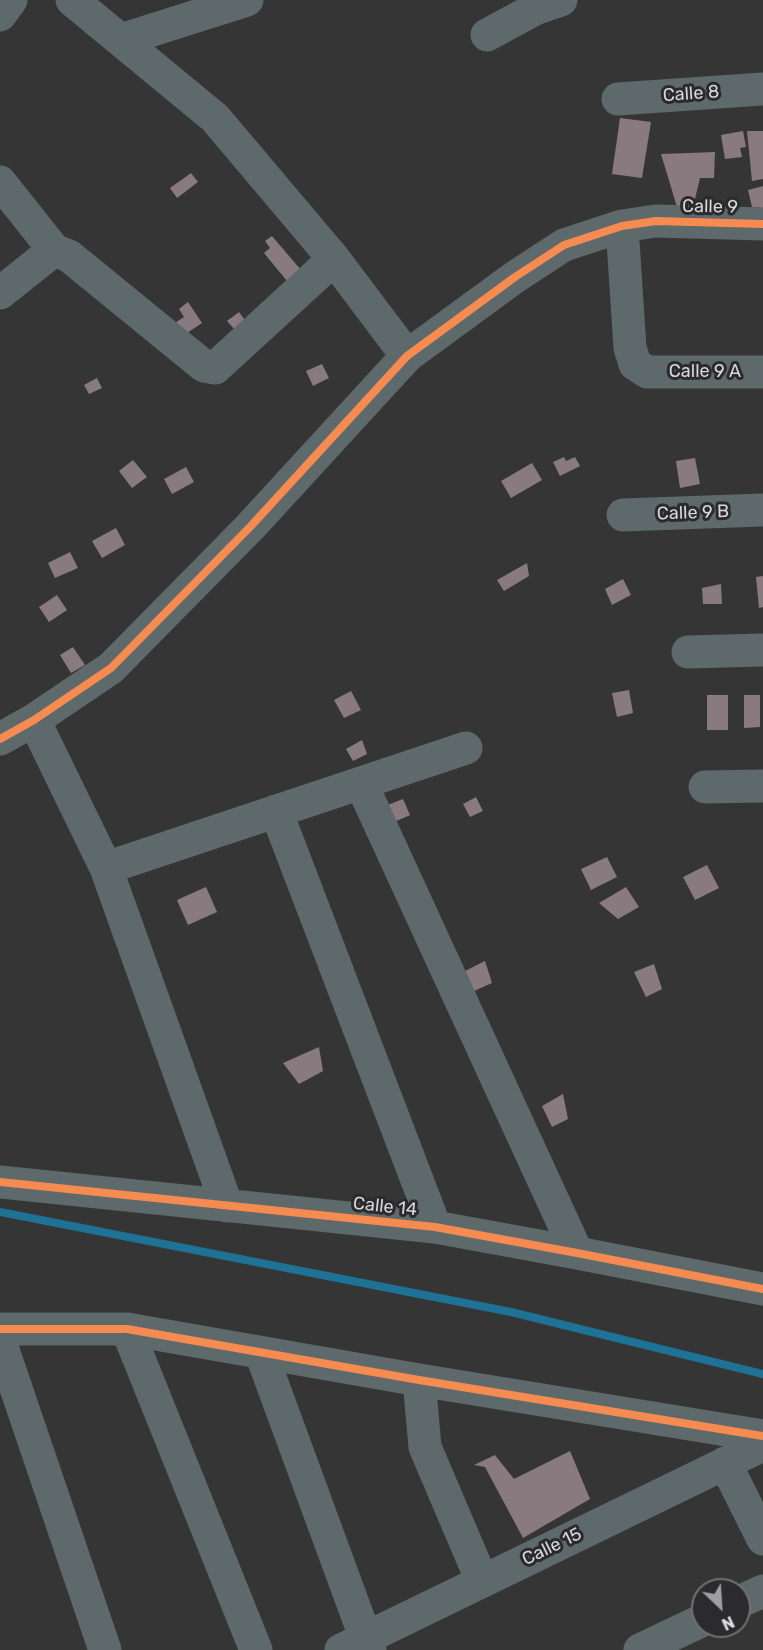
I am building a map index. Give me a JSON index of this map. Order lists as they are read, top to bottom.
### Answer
{
  "streets": {
    "street": [
      "Calle 8",
      "Calle 9",
      "Calle 9 A",
      "Calle 9 B",
      "Calle 14",
      "Calle 15"
    ]
  },
  "crossings": [
    ["Calle 9", "Calle 9 A"]
  ],
  "north": "bottom right"
}
